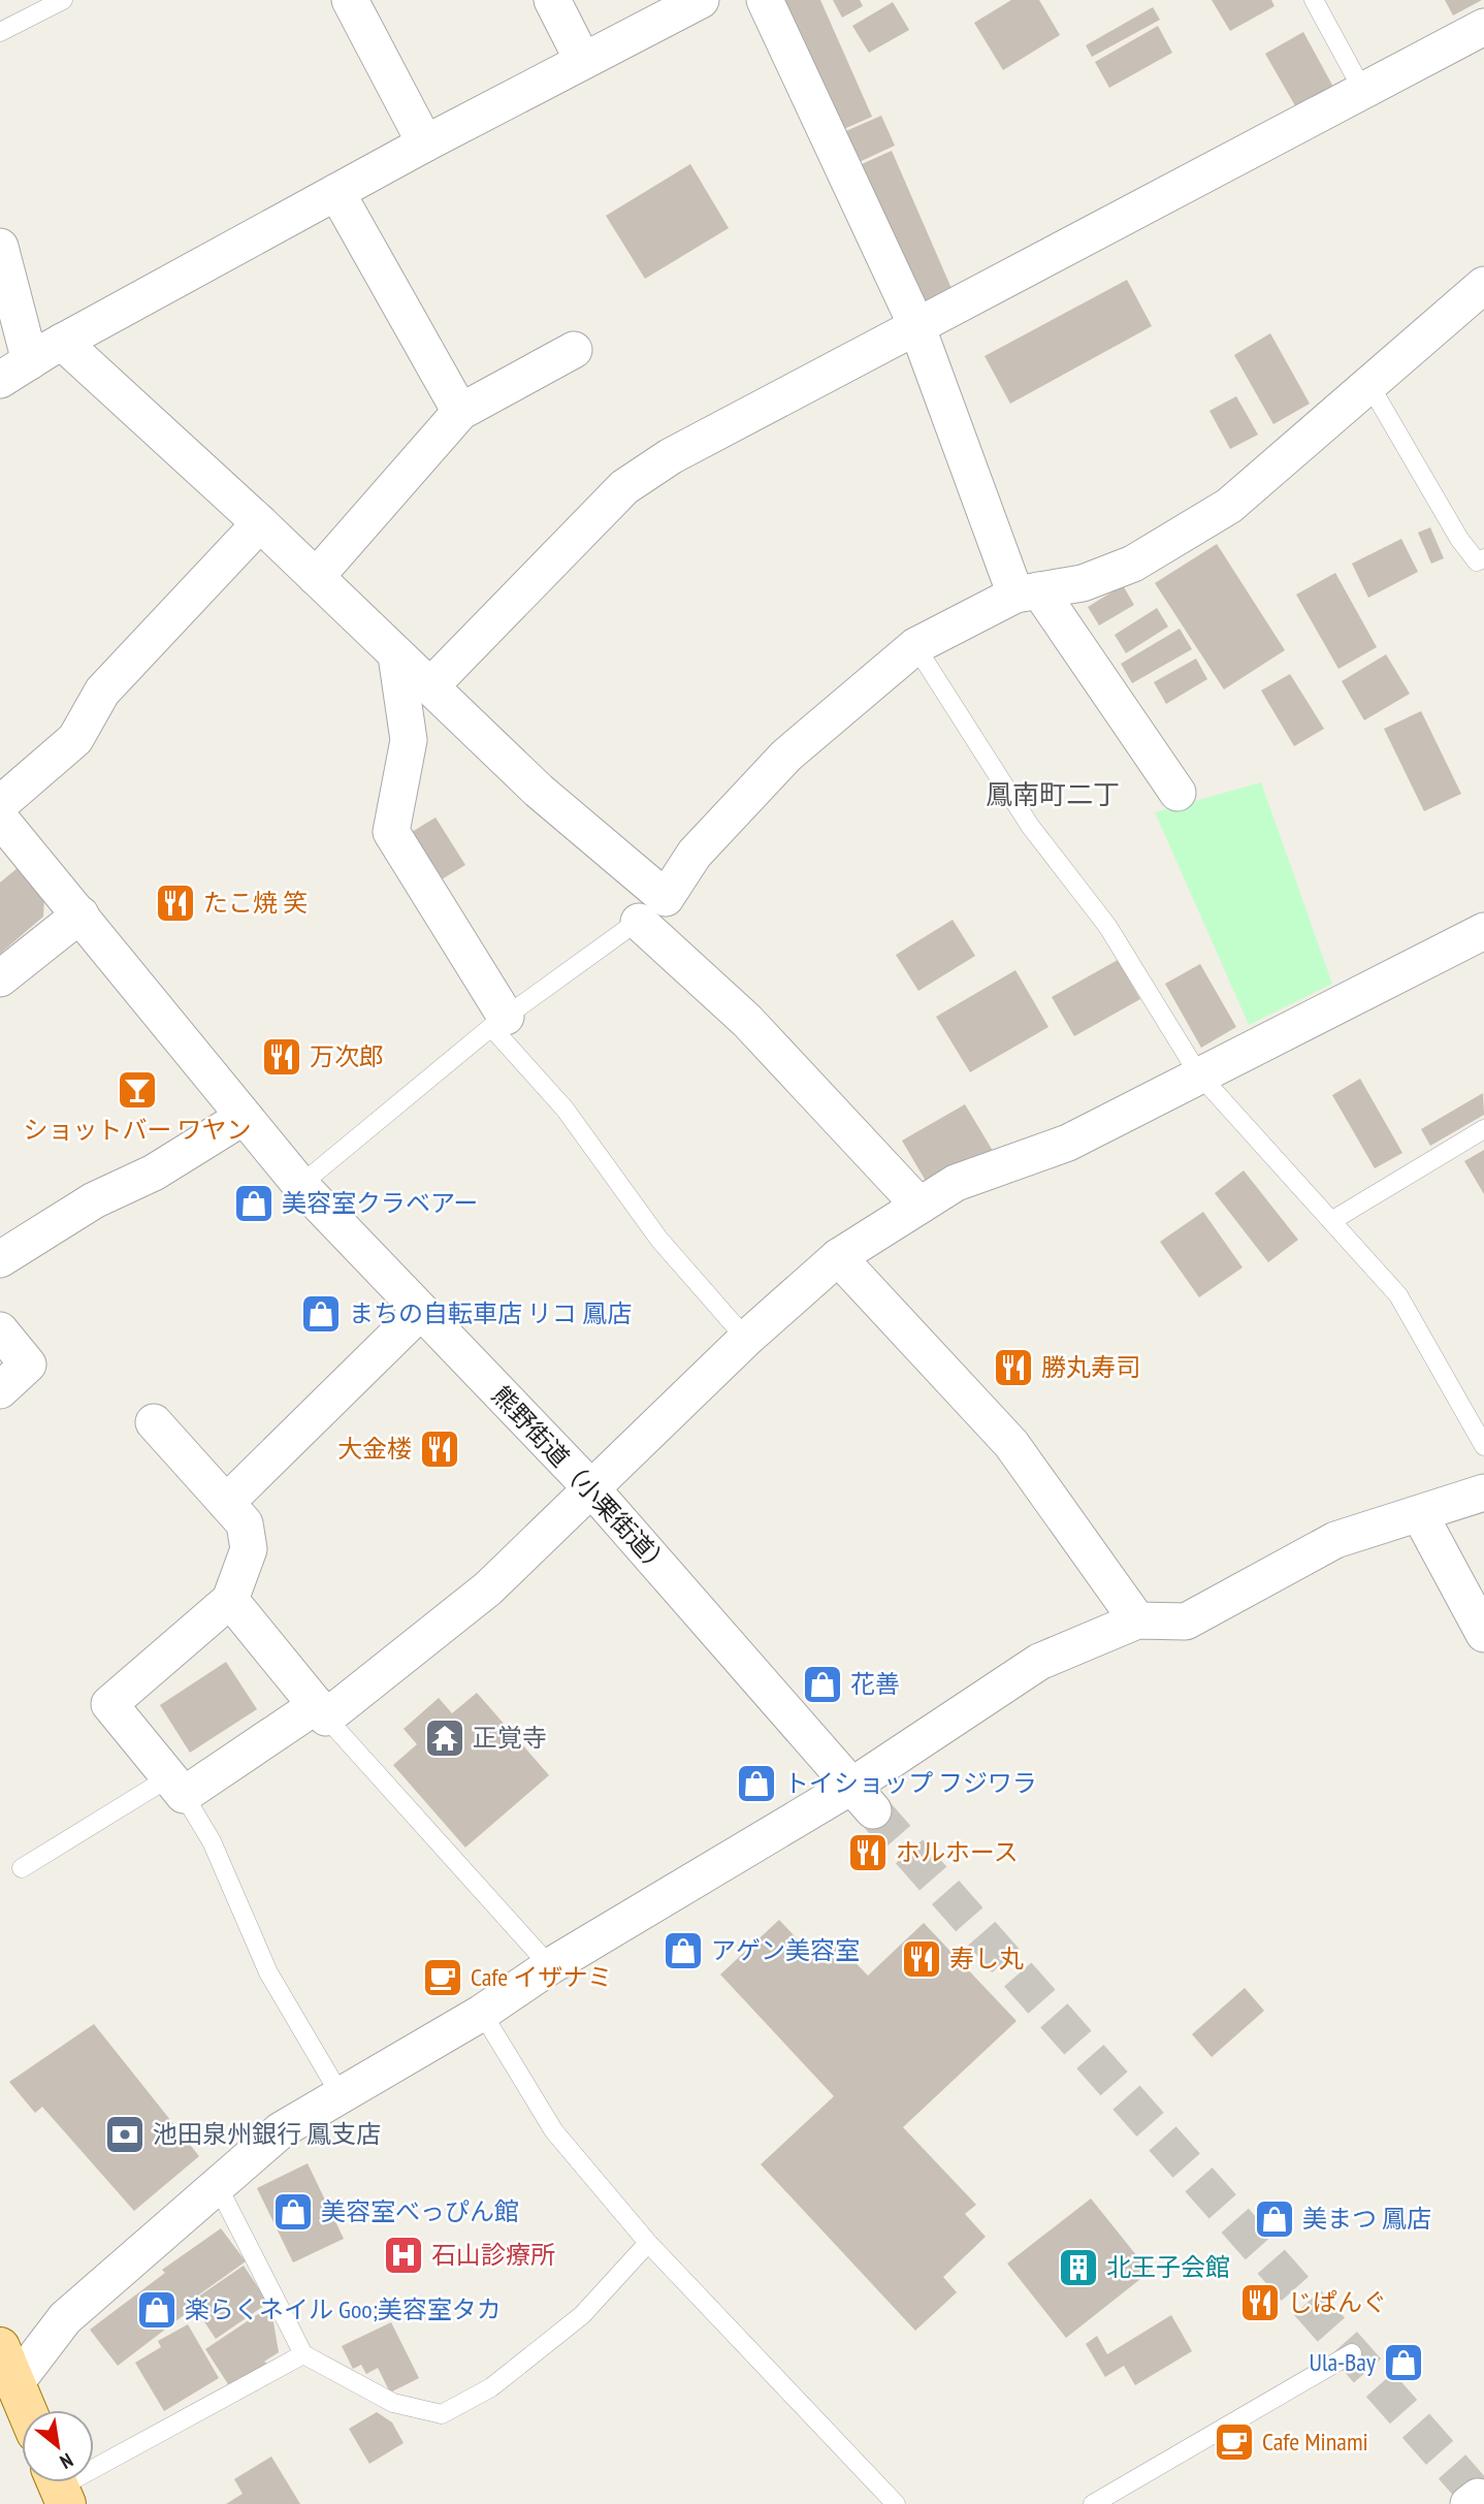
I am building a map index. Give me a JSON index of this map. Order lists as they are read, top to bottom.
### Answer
{
  "streets": {
    "street": ["熊野街道（小栗街道）"]
  },
  "districts": ["鳳南町二丁"],
  "places": {
    "restaurant": [
      "たこ焼 笑",
      "万次郎",
      "勝丸寿司",
      "大金楼",
      "ホルホース",
      "寿し丸",
      "じぱんぐ"
    ],
    "bar": ["ショットバー ワヤン"],
    "shop": [
      "美容室クラベアー",
      "まちの自転車店 リコ 鳳店",
      "花善",
      "トイショップ フジワラ",
      "アゲン美容室",
      "美容室べっぴん館",
      "美まつ 鳳店",
      "楽らくネイル Goo;美容室タカ",
      "Ula-Bay"
    ],
    "temple": ["正覚寺"],
    "cafe": ["Cafe イザナミ", "Cafe Minami"],
    "bank": ["池田泉州銀行 鳳支店"],
    "hospital": ["石山診療所"],
    "building": ["北王子会館"]
  },
  "north": "bottom right"
}
